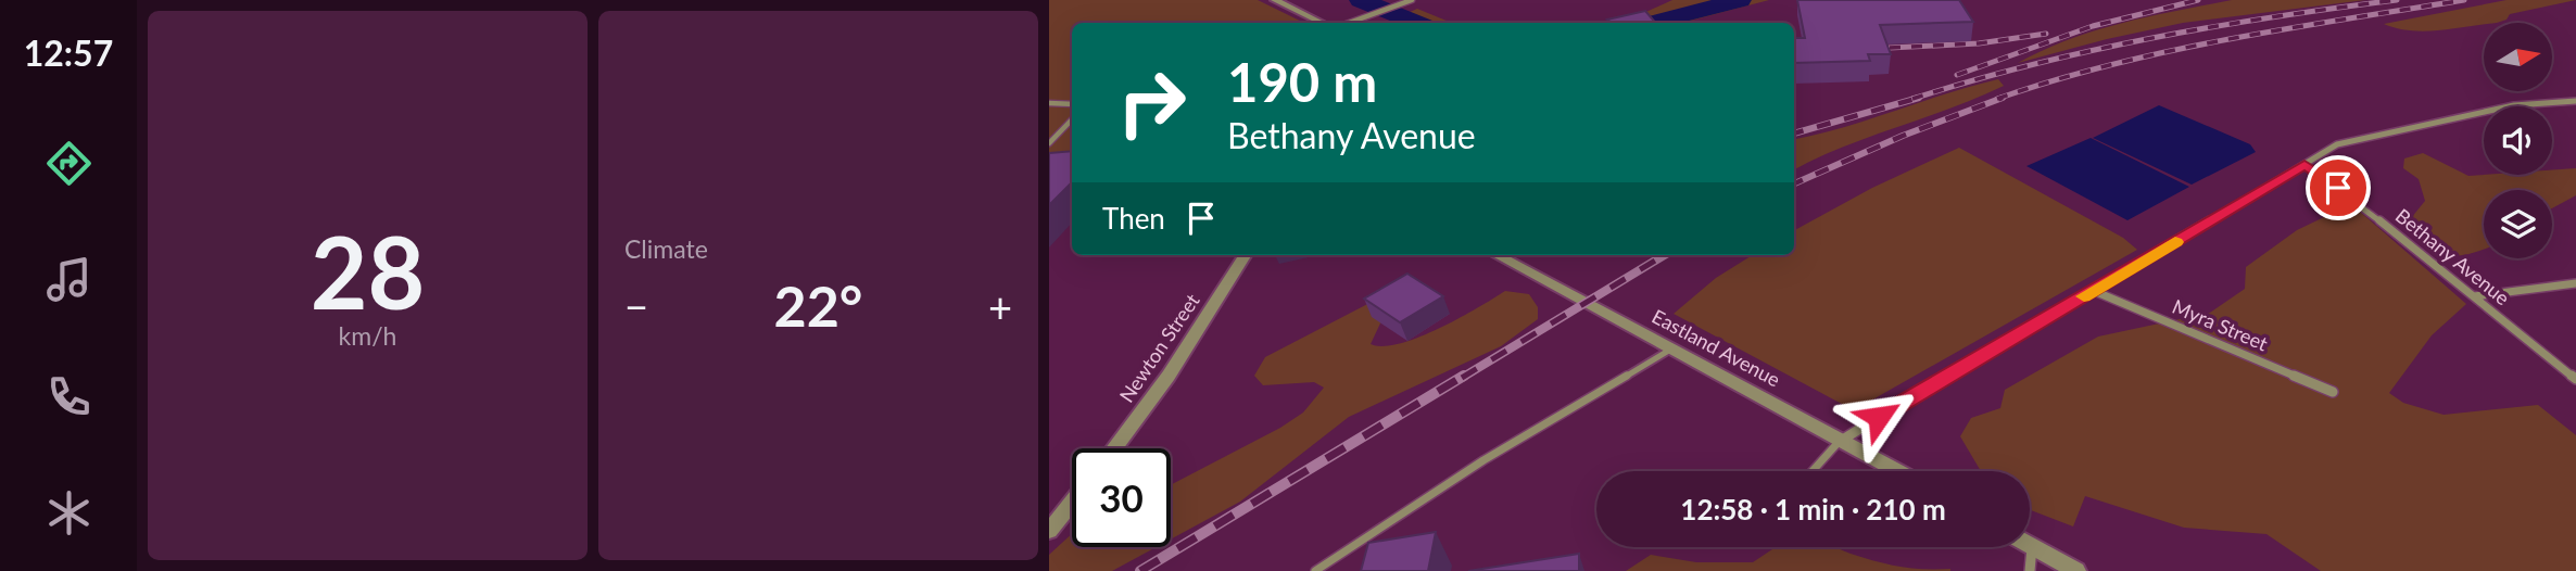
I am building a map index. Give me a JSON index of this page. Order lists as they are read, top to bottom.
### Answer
{
  "streets": {
    "street": [
      "Bethany Avenue",
      "Myra Street",
      "Newton Street",
      "Eastland Avenue"
    ]
  },
  "north": "right",
  "page": {
    "tabs": "12:57",
    "tile": [
      ["28", "km/h"],
      "Climate"
    ],
    "turn": ["190 m", "Bethany Avenue"],
    "then": "Then",
    "heat": ["−", "22°", "+"],
    "limit": "30",
    "trip": "12:58 · 1 min · 210 m"
  }
}
